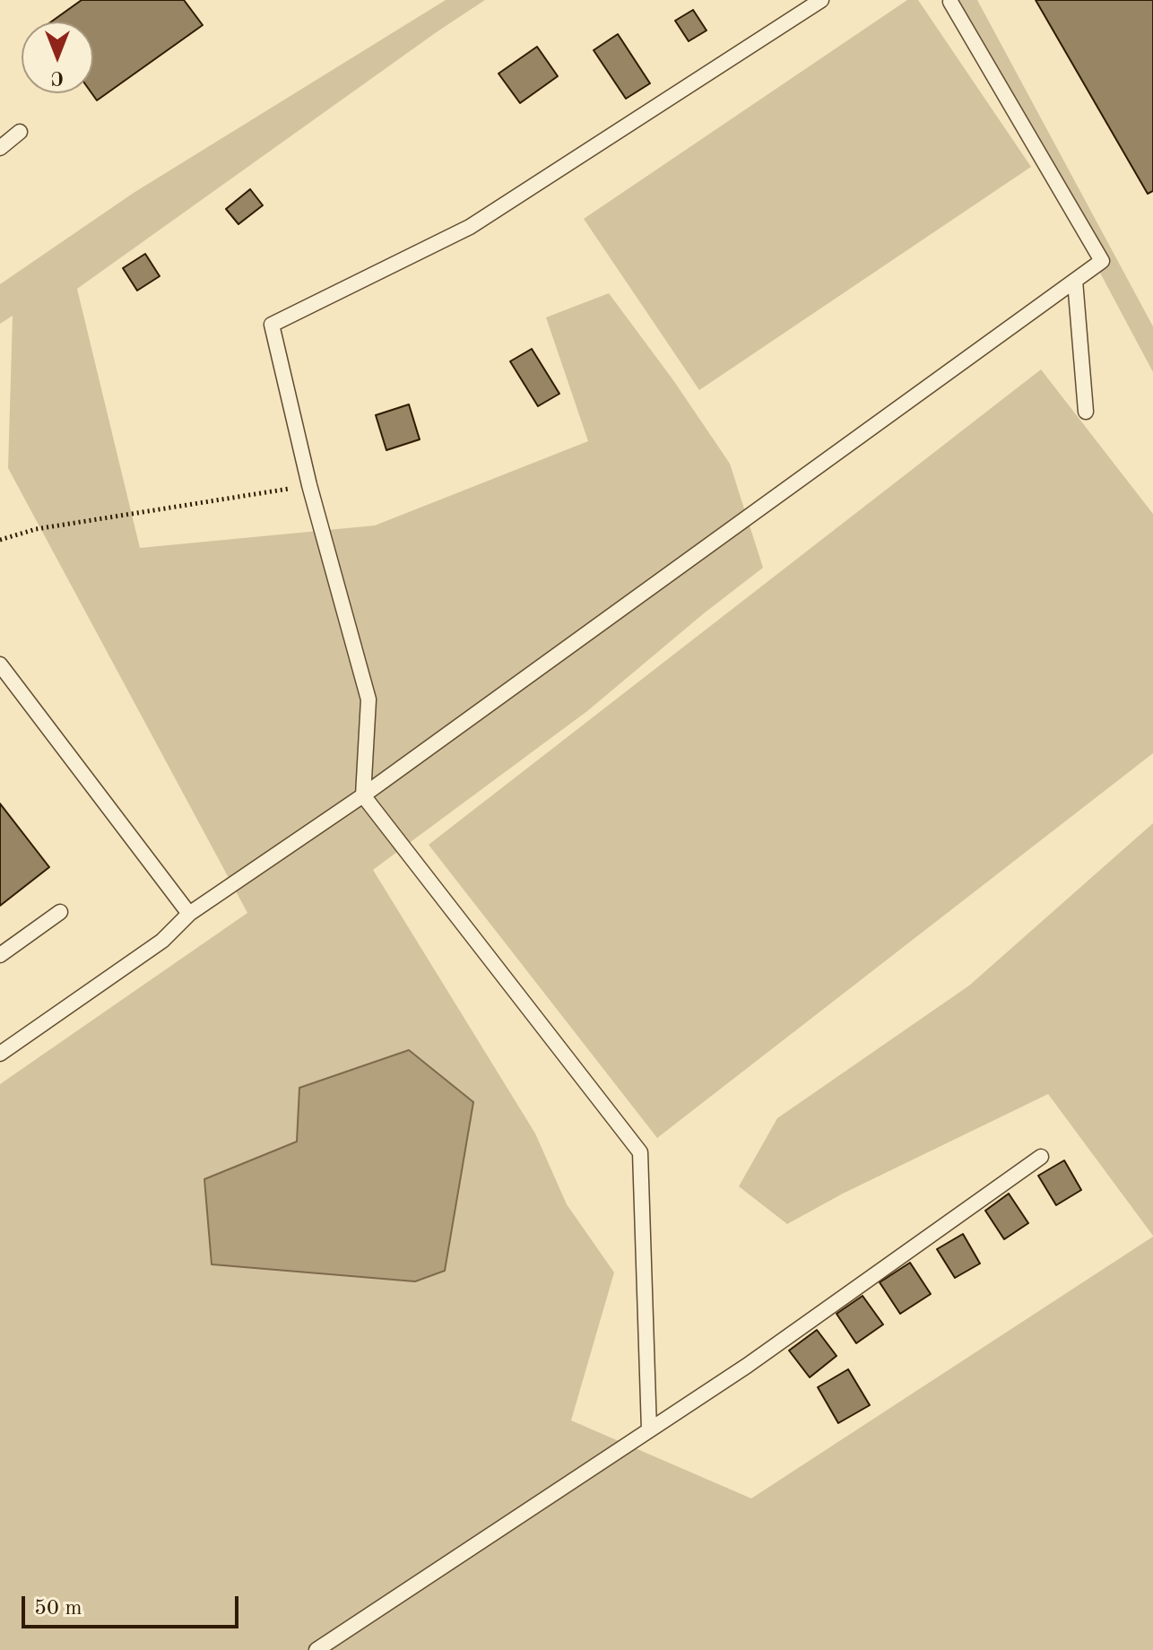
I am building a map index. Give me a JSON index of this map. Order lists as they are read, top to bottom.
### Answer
{
  "scale_bar": "50 m",
  "north": "bottom"
}
